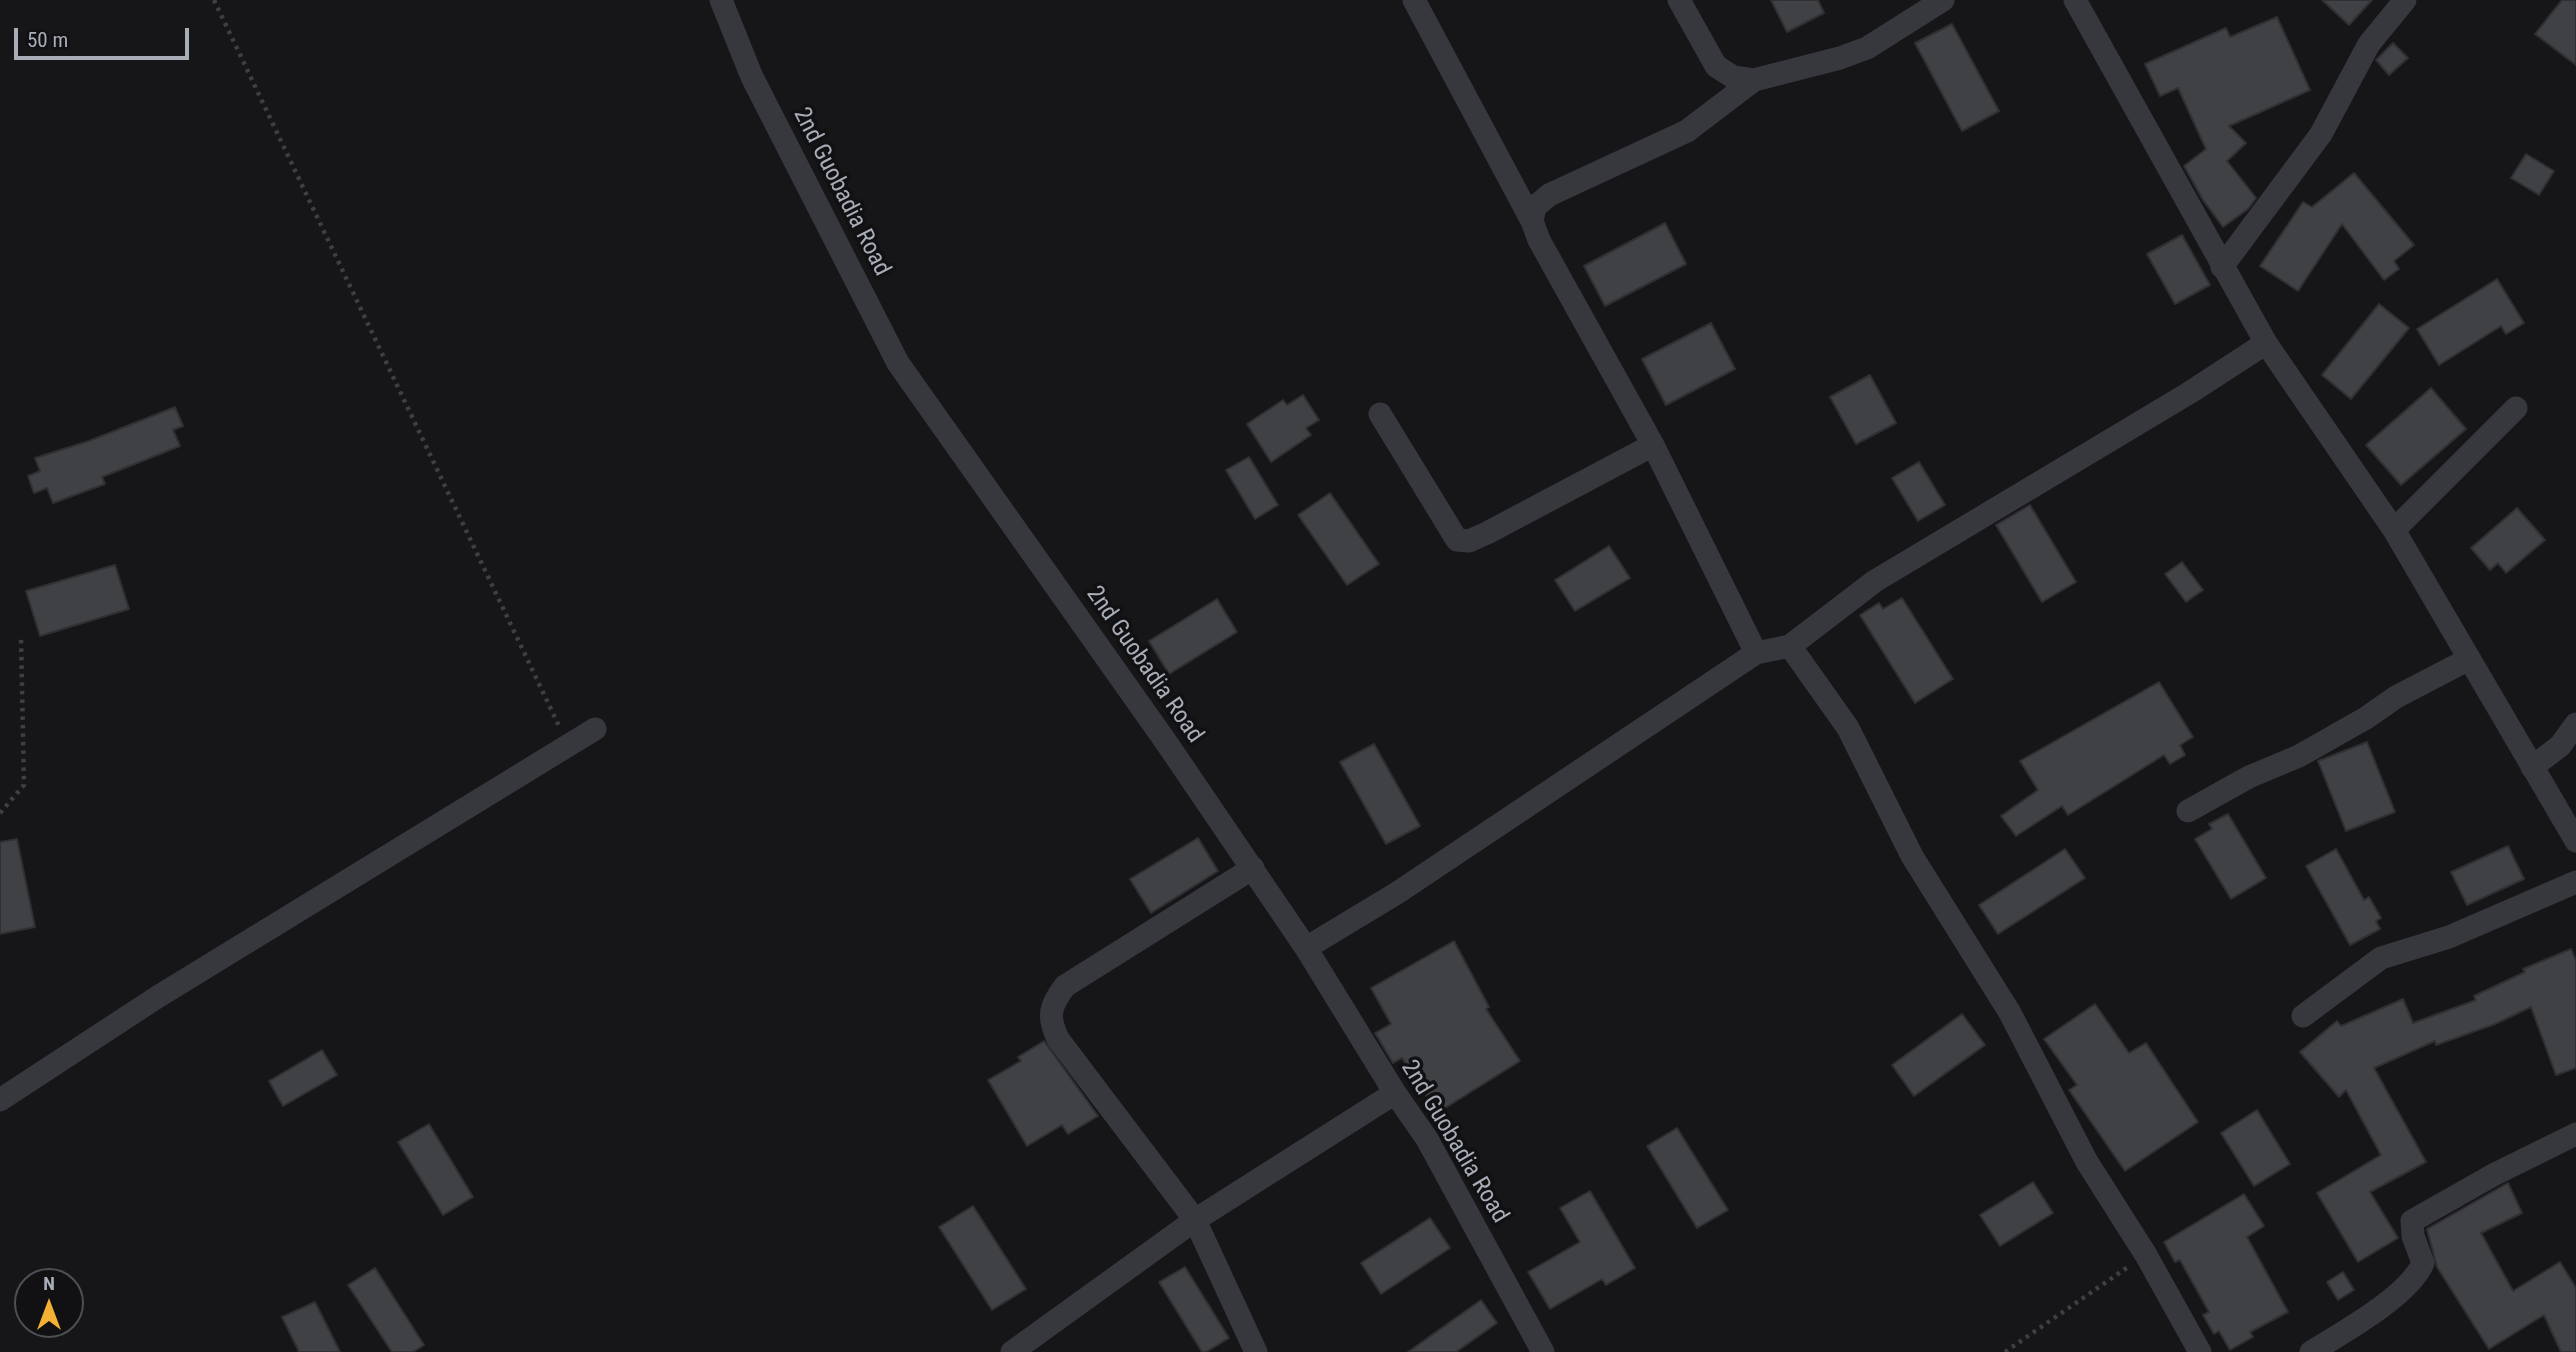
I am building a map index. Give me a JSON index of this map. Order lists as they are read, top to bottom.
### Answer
{
  "streets": {
    "street": ["2nd Guobadia Road"]
  },
  "scale_bar": "50 m",
  "north": "top"
}
